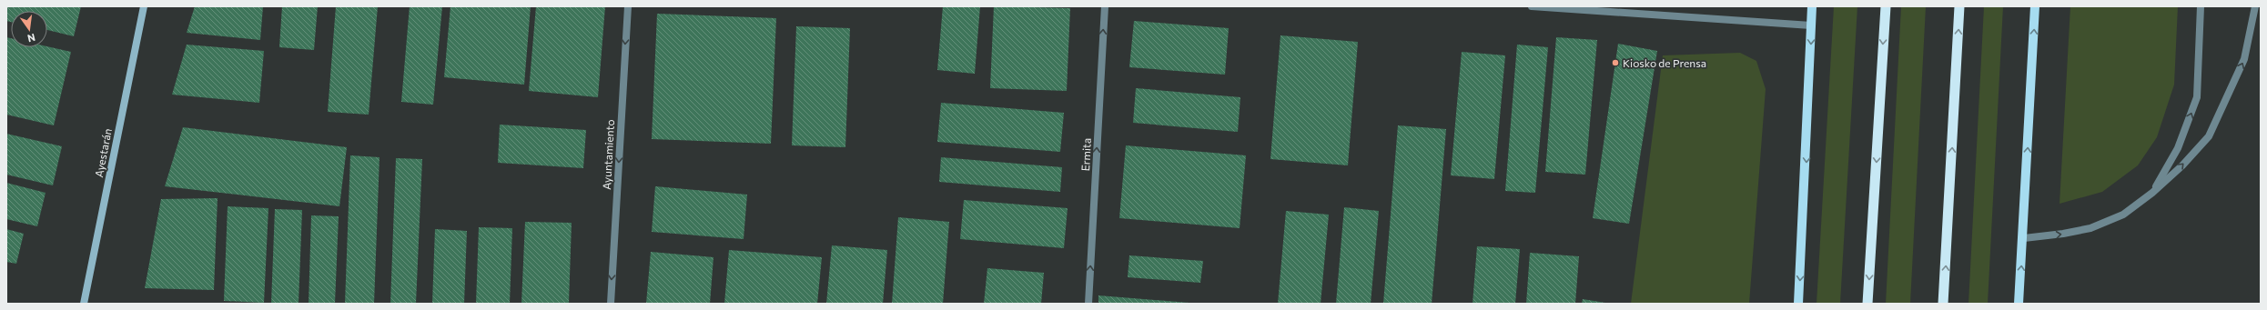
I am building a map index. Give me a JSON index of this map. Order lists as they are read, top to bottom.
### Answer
{
  "streets": {
    "main road": ["Ayestarán"],
    "street": ["Ayuntamiento", "Ermita"]
  },
  "one_way": ["Ayuntamiento", "Ermita"],
  "places": ["Kiosko de Prensa"],
  "north": "bottom"
}
